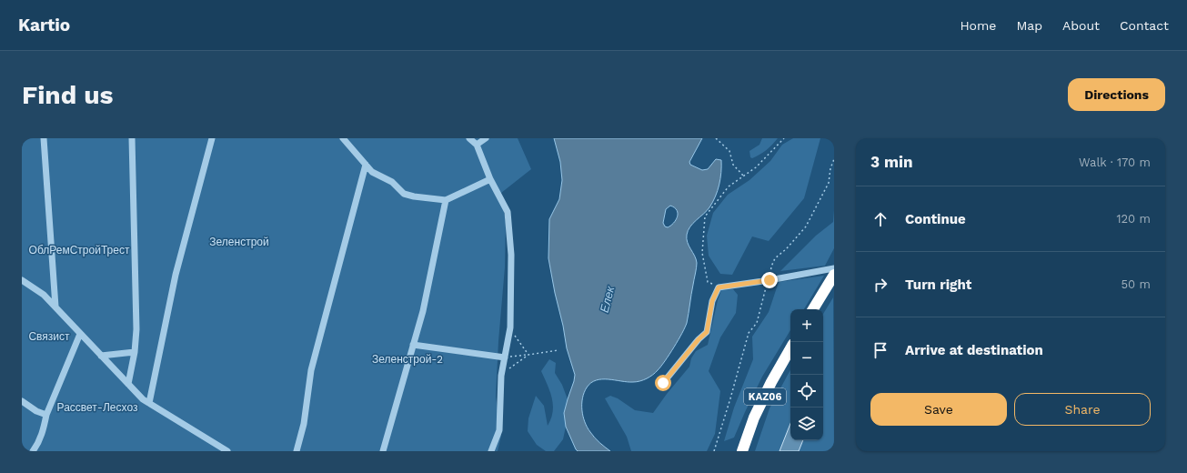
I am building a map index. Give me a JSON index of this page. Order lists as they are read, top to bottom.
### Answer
{
  "streets": {
    "highway": ["KАZ06"]
  },
  "water": ["Елек"],
  "parks": [
    "Зеленстрой",
    "ОблРемСтройТрест",
    "Связист",
    "Зеленстрой-2",
    "Рассвет-Лесхоз"
  ],
  "page": {
    "header": "Kartio",
    "nav": [
      "Home",
      "Map",
      "About",
      "Contact"
    ],
    "buttons": [
      "Directions",
      ["Save", "Share"]
    ],
    "title": "Find us",
    "heading": ["3 min", "Walk · 170 m"],
    "list": [
      ["Continue", "120 m"],
      ["Turn right", "50 m"],
      "Arrive at destination"
    ],
    "map_buttons": ["+", "−"]
  }
}
